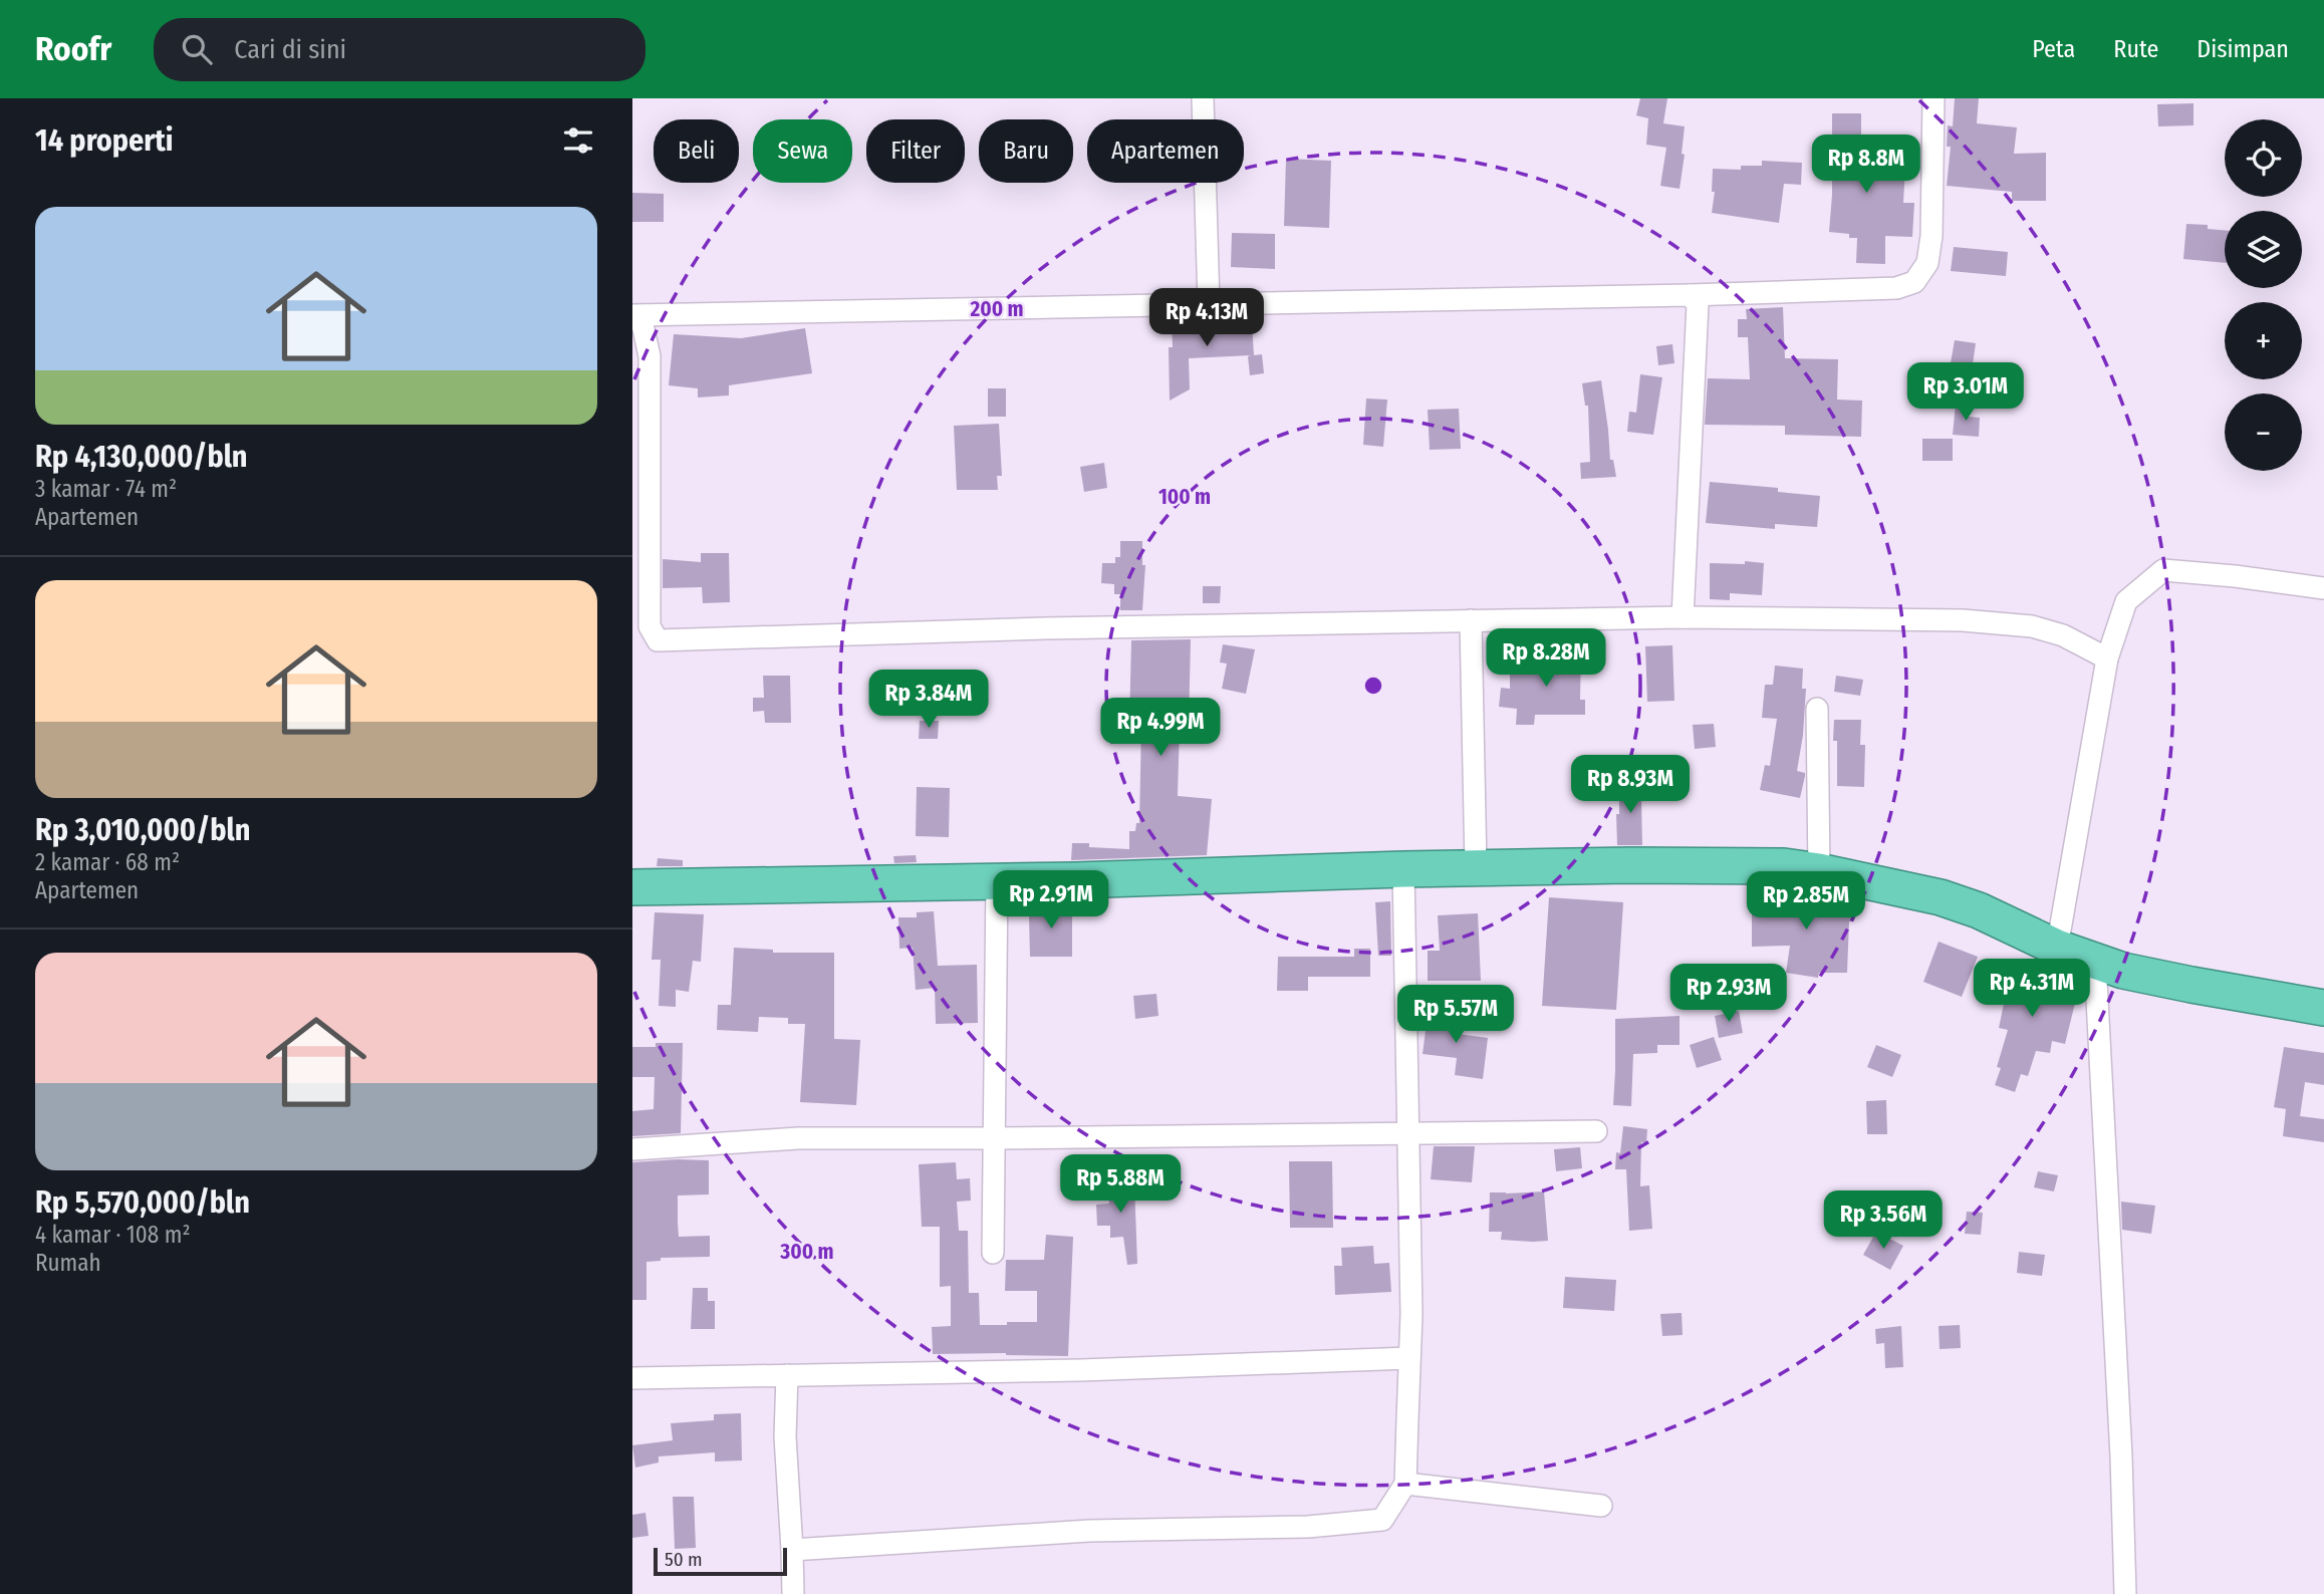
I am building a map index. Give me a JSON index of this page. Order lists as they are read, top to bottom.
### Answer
{
  "scale_bar": "50 m",
  "page": {
    "header": "Roofr",
    "search": "Cari di sini",
    "nav": ["Peta", "Rute", "Disimpan"],
    "heading": "14 properti",
    "map_buttons": ["+", "−"],
    "chip": [
      "Beli",
      "Sewa",
      "Filter",
      "Baru",
      "Apartemen"
    ],
    "price": [
      "Rp 8.8M",
      "Rp 4.13M",
      "Rp 3.01M",
      "Rp 8.28M",
      "Rp 3.84M",
      "Rp 4.99M",
      "Rp 8.93M",
      "Rp 2.91M",
      "Rp 2.85M",
      "Rp 4.31M",
      "Rp 2.93M",
      "Rp 5.57M",
      "Rp 5.88M",
      "Rp 3.56M"
    ],
    "list": [
      {
        "name": "Rp 4,130,000/bln",
        "note": "3 kamar · 74 m² · Apartemen"
      },
      {
        "name": "Rp 3,010,000/bln",
        "note": "2 kamar · 68 m² · Apartemen"
      },
      {
        "name": "Rp 5,570,000/bln",
        "note": "4 kamar · 108 m² · Rumah"
      }
    ],
    "scale": "50 m"
  },
  "rings": ["200 m", "100 m", "300 m"]
}
